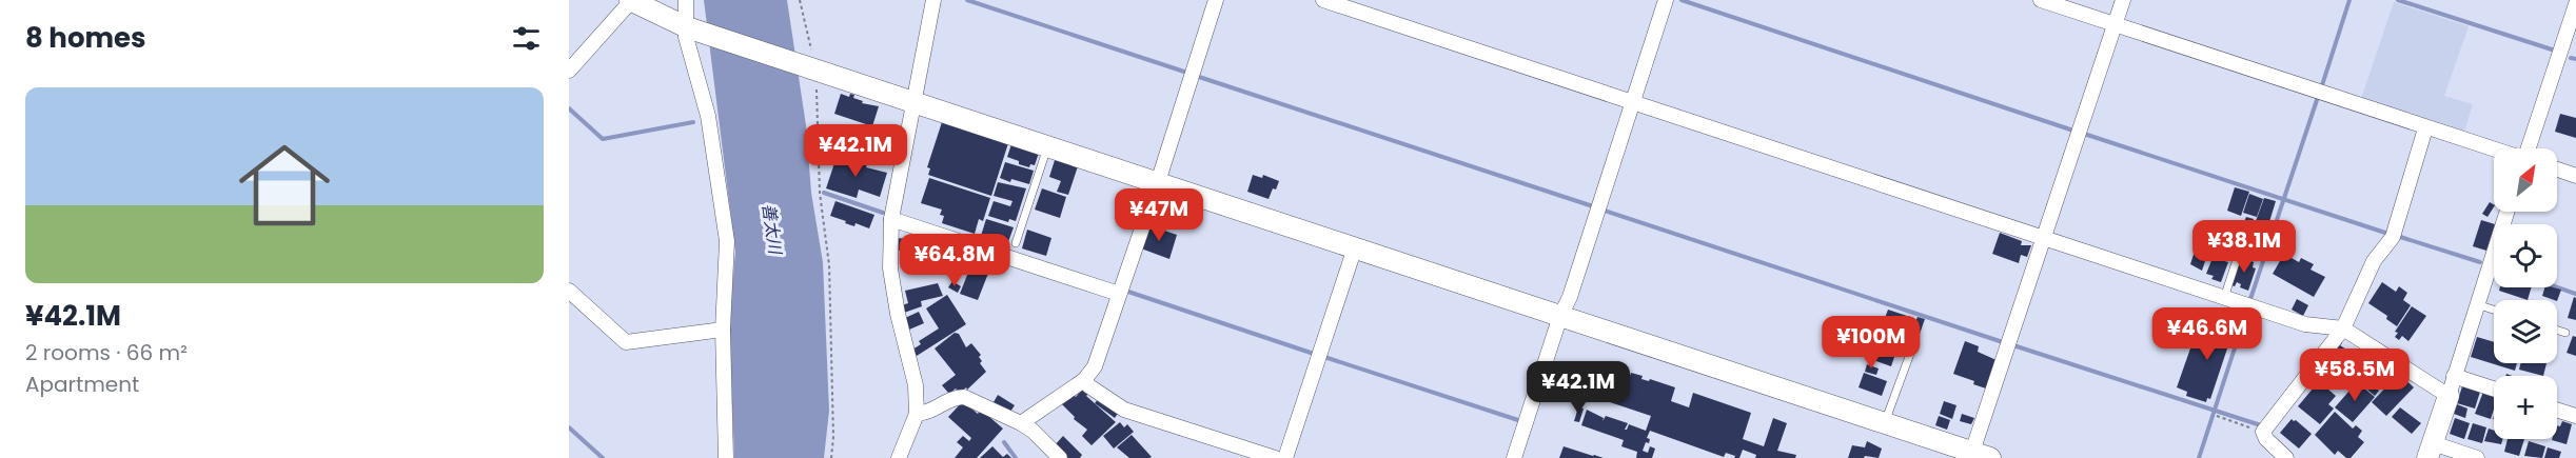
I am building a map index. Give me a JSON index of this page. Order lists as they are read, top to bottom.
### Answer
{
  "water": ["善太川"],
  "north": "top right",
  "page": {
    "heading": "8 homes",
    "list": [
      {
        "name": "¥42.1M",
        "note": "2 rooms · 66 m² · Apartment"
      }
    ],
    "price": [
      "¥42.1M",
      "¥47M",
      "¥38.1M",
      "¥64.8M",
      "¥46.6M",
      "¥100M",
      "¥58.5M",
      "¥42.1M"
    ],
    "map_buttons": "+"
  }
}
